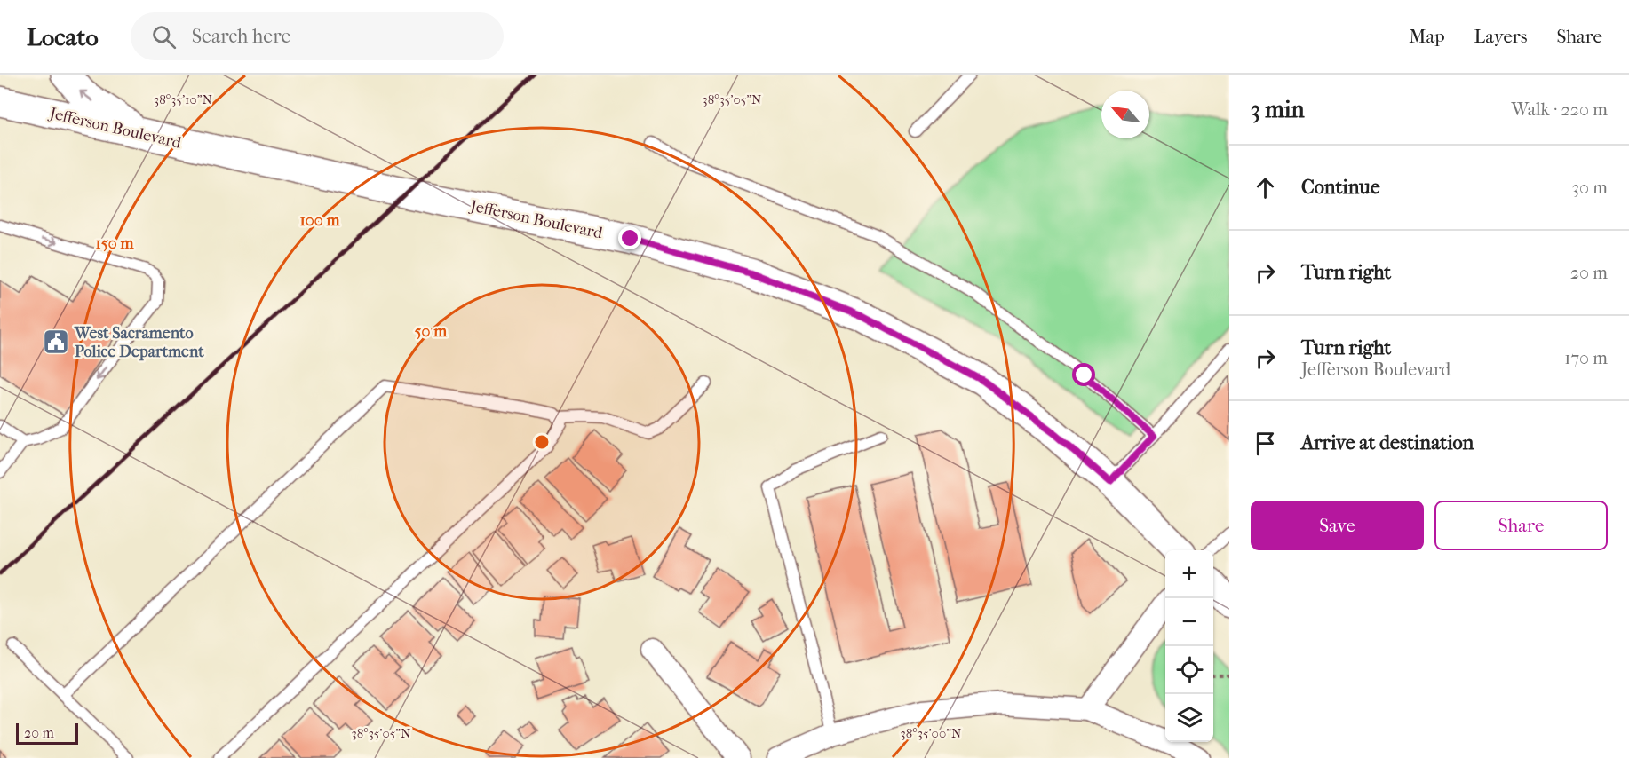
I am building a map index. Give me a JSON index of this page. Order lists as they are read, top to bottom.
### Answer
{
  "streets": {
    "main road": ["Jefferson Boulevard"]
  },
  "places": {
    "public building": ["West Sacramento Police Department"]
  },
  "scale_bar": "20 m",
  "north": "top left",
  "page": {
    "header": "Locato",
    "search": "Search here",
    "nav": ["Map", "Layers", "Share"],
    "heading": ["3 min", "Walk · 220 m"],
    "list": [
      ["Continue", "30 m"],
      ["Turn right", "20 m"],
      ["Turn right", "Jefferson Boulevard", "170 m"],
      "Arrive at destination"
    ],
    "buttons": ["Save", "Share"],
    "map_buttons": ["+", "−"],
    "scale": "20 m"
  },
  "coordinates": ["38°35'10\"N", "38°35'05\"N", "38°35'00\"N"],
  "rings": ["100 m", "150 m", "50 m"]
}
